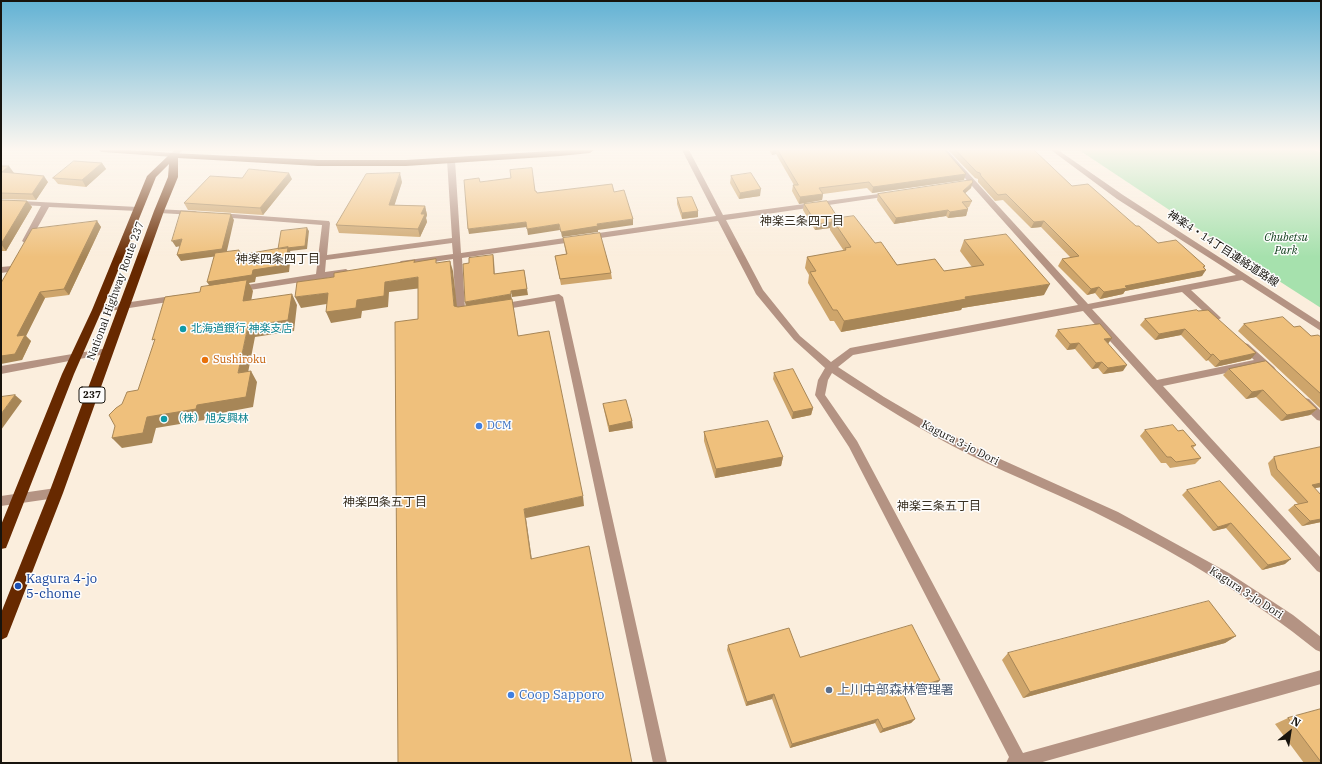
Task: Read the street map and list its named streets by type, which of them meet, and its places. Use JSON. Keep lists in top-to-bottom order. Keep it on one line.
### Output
{"streets":{"highway":["National Highway Route 237","237"],"street":["神楽4・14丁目連絡道路線","Kagura 3-jo Dori"]},"districts":["神楽三条四丁目","神楽四条四丁目","神楽四条五丁目","神楽三条五丁目"],"parks":["Chubetsu Park"],"places":["北海道銀行 神楽支店","Sushiroku","（株）旭友興林","DCM","Kagura 4-jo 5-chome","上川中部森林管理署","Coop Sapporo"],"north":"top right"}
